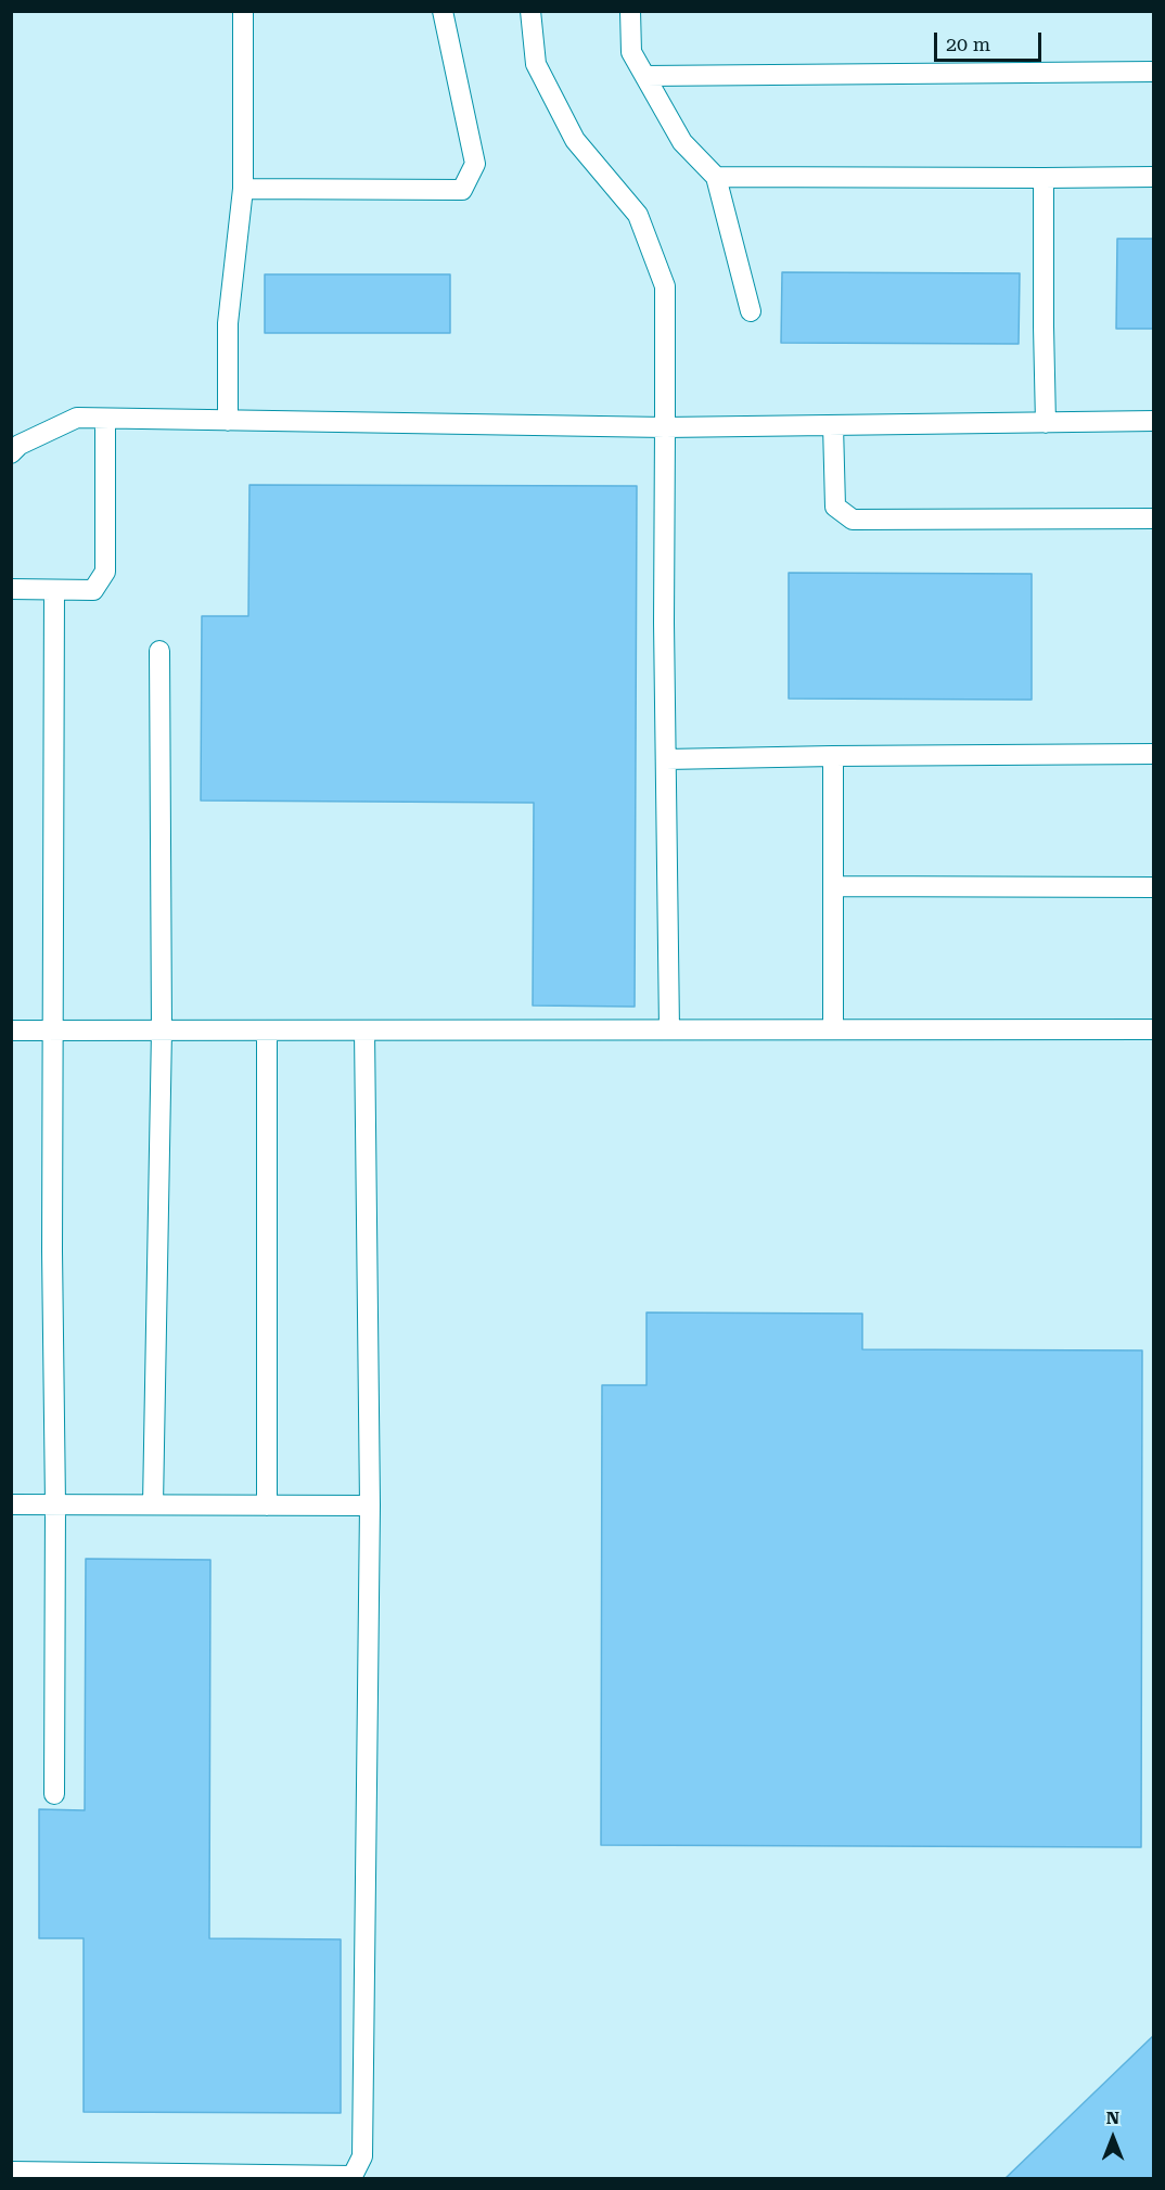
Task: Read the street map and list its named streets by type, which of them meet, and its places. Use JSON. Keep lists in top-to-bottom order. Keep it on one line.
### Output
{"scale_bar":"20 m","north":"top"}
